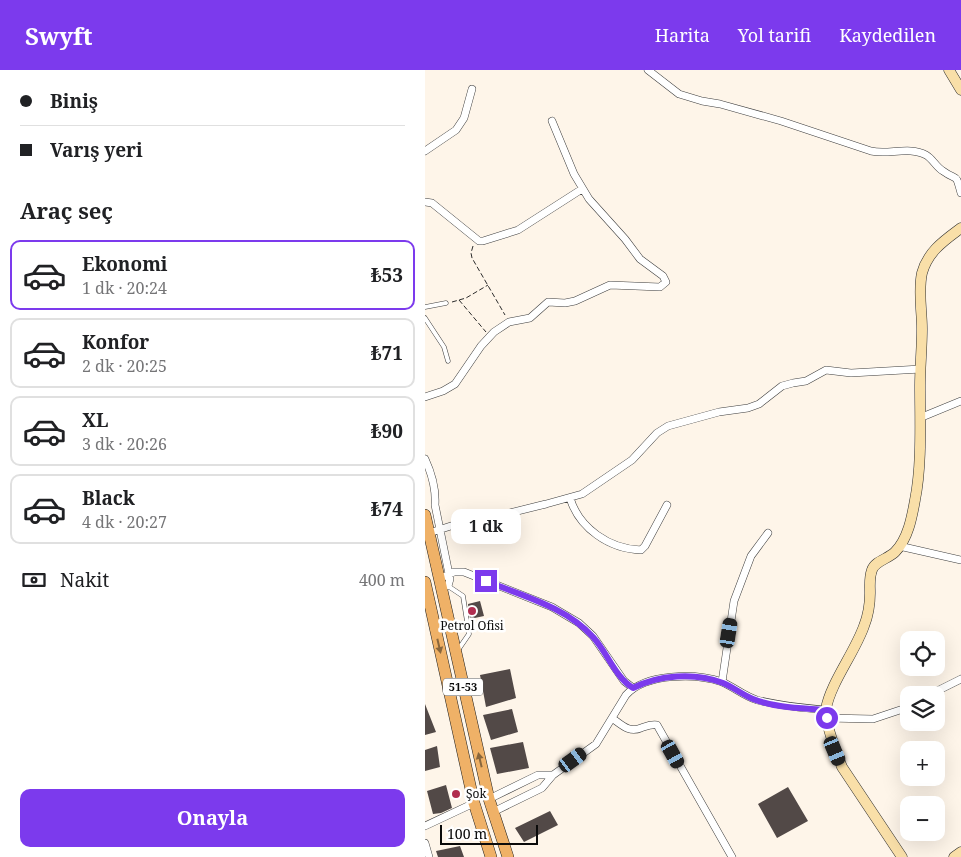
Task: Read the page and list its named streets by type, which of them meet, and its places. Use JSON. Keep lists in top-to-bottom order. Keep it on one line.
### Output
{"streets":{"main road":["51-53"]},"places":["Petrol Ofisi","Şok"],"scale_bar":"100 m","page":{"header":"Swyft","nav":["Harita","Yol tarifi","Kaydedilen"],"banner":["Biniş","Varış yeri"],"heading":"Araç seç","list":[{"name":"Ekonomi","note":"1 dk · 20:24","value":"₺53"},{"name":"Konfor","note":"2 dk · 20:25","value":"₺71"},{"name":"XL","note":"3 dk · 20:26","value":"₺90"},{"name":"Black","note":"4 dk · 20:27","value":"₺74"}],"bubble":"1 dk","pay":["Nakit","400 m"],"map_buttons":["+","−"],"buttons":"Onayla","scale":"100 m"}}
